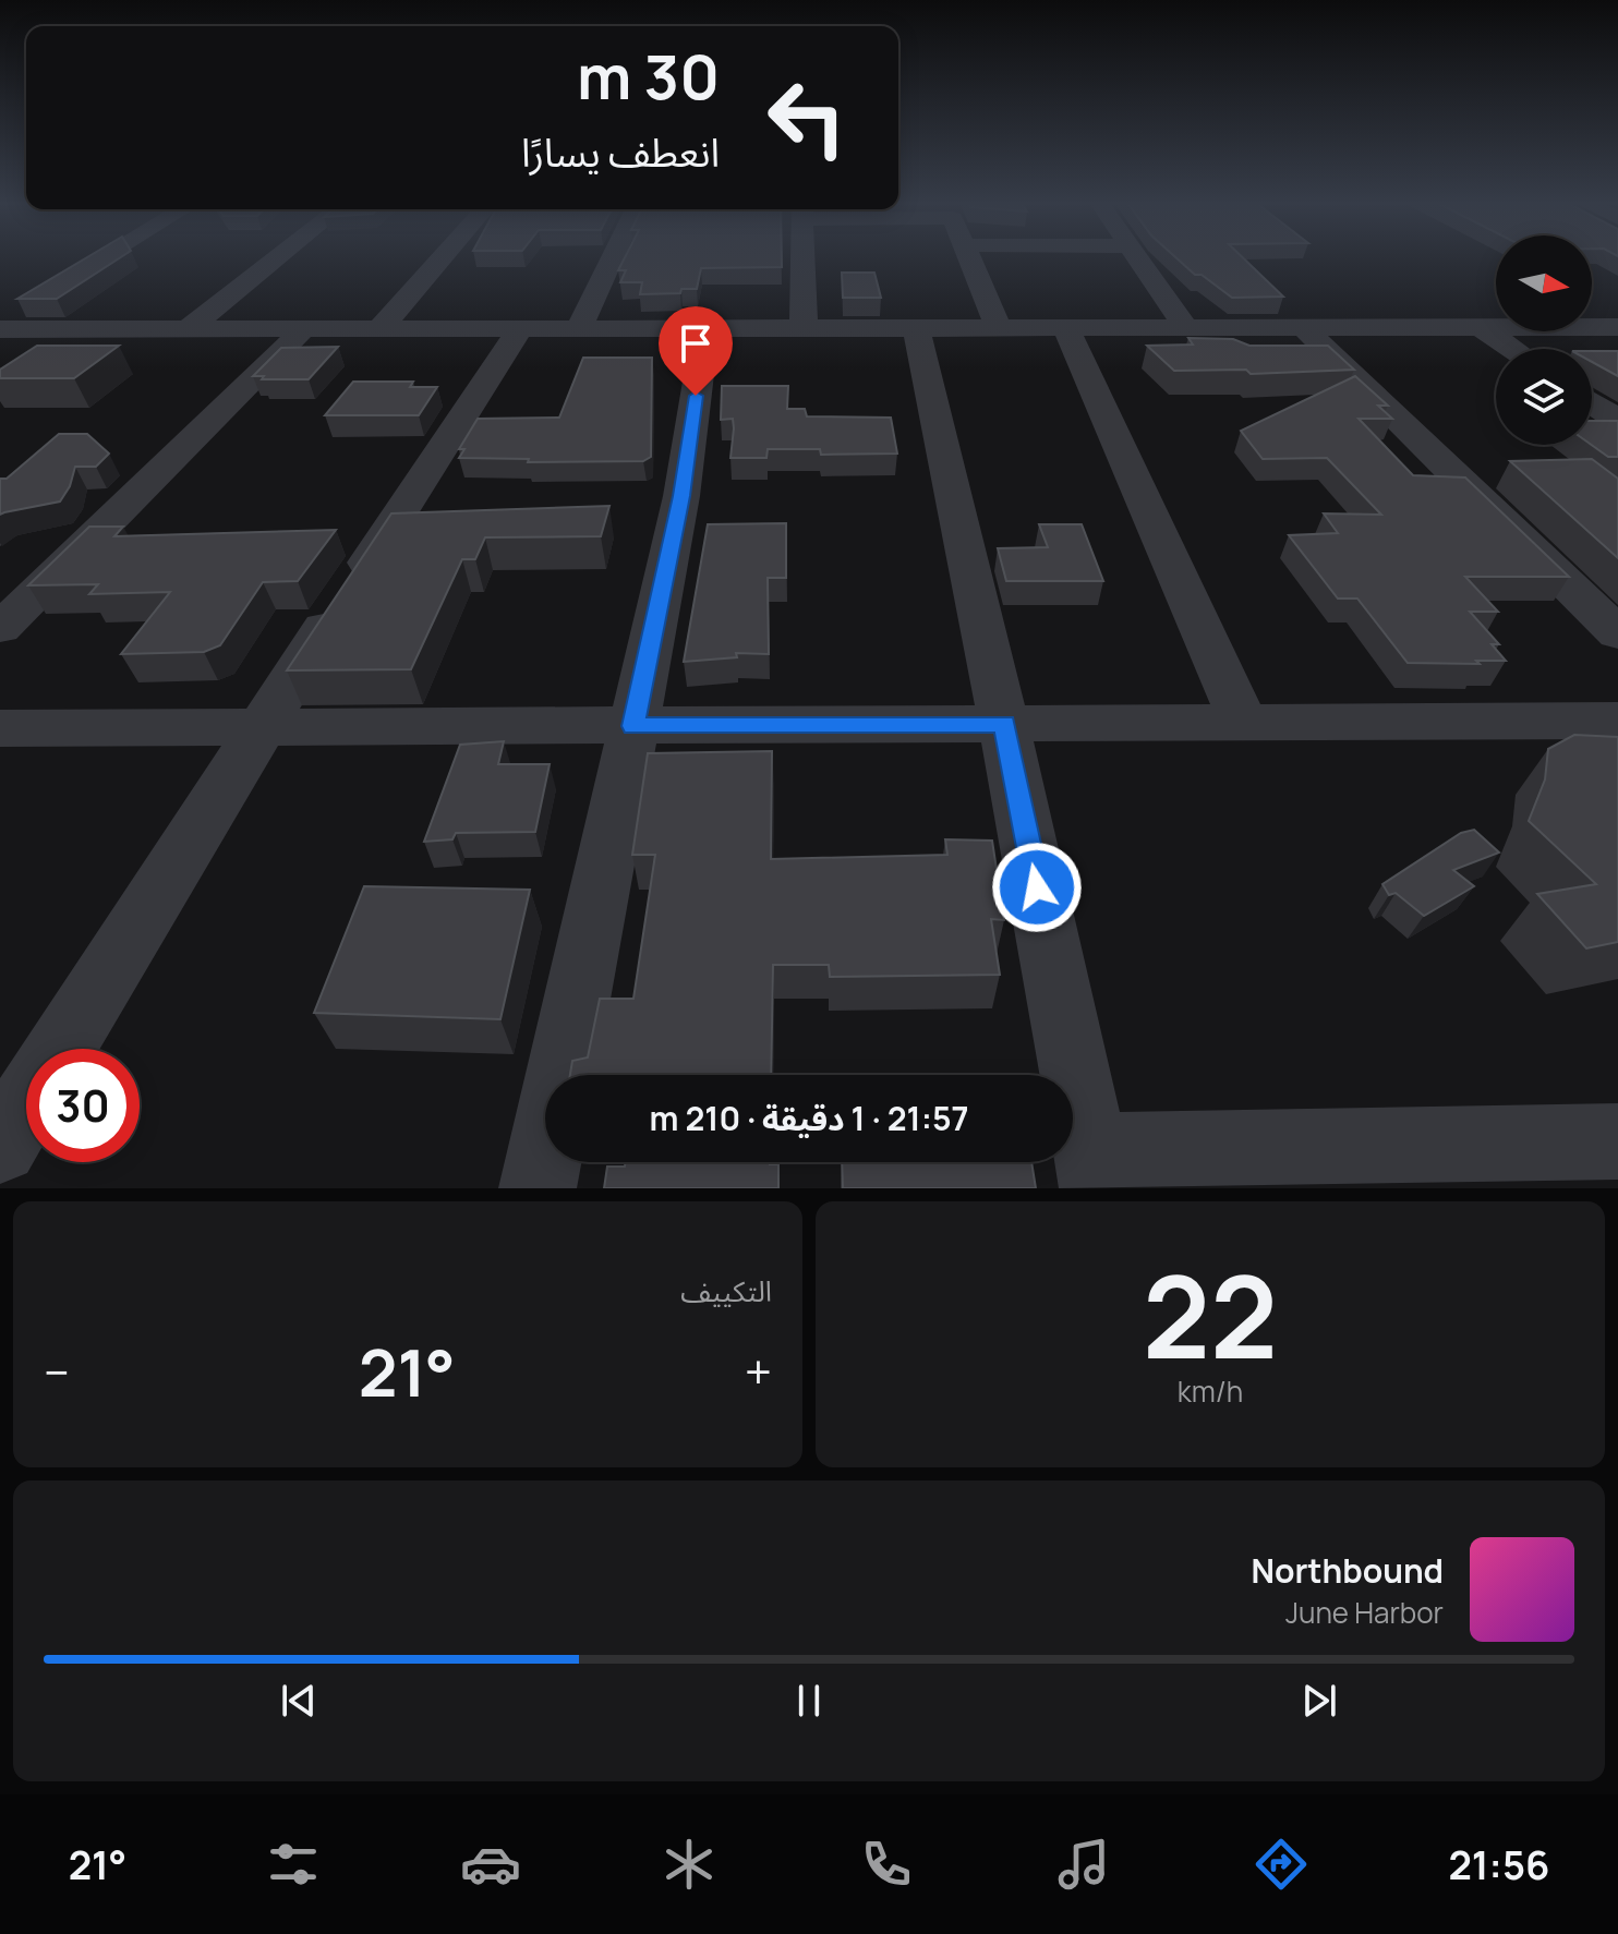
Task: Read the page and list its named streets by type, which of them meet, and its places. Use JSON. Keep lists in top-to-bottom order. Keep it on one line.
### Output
{"north":"right","page":{"turn":["30 m","انعطف يسارًا"],"limit":"30","trip":"21:57 · 1 دقيقة · 210 m","tile":[["22","km/h"],"التكييف"],"heat":["−","21°","+"],"song":["Northbound","June Harbor"],"tabs":["21:56","21°"]}}
